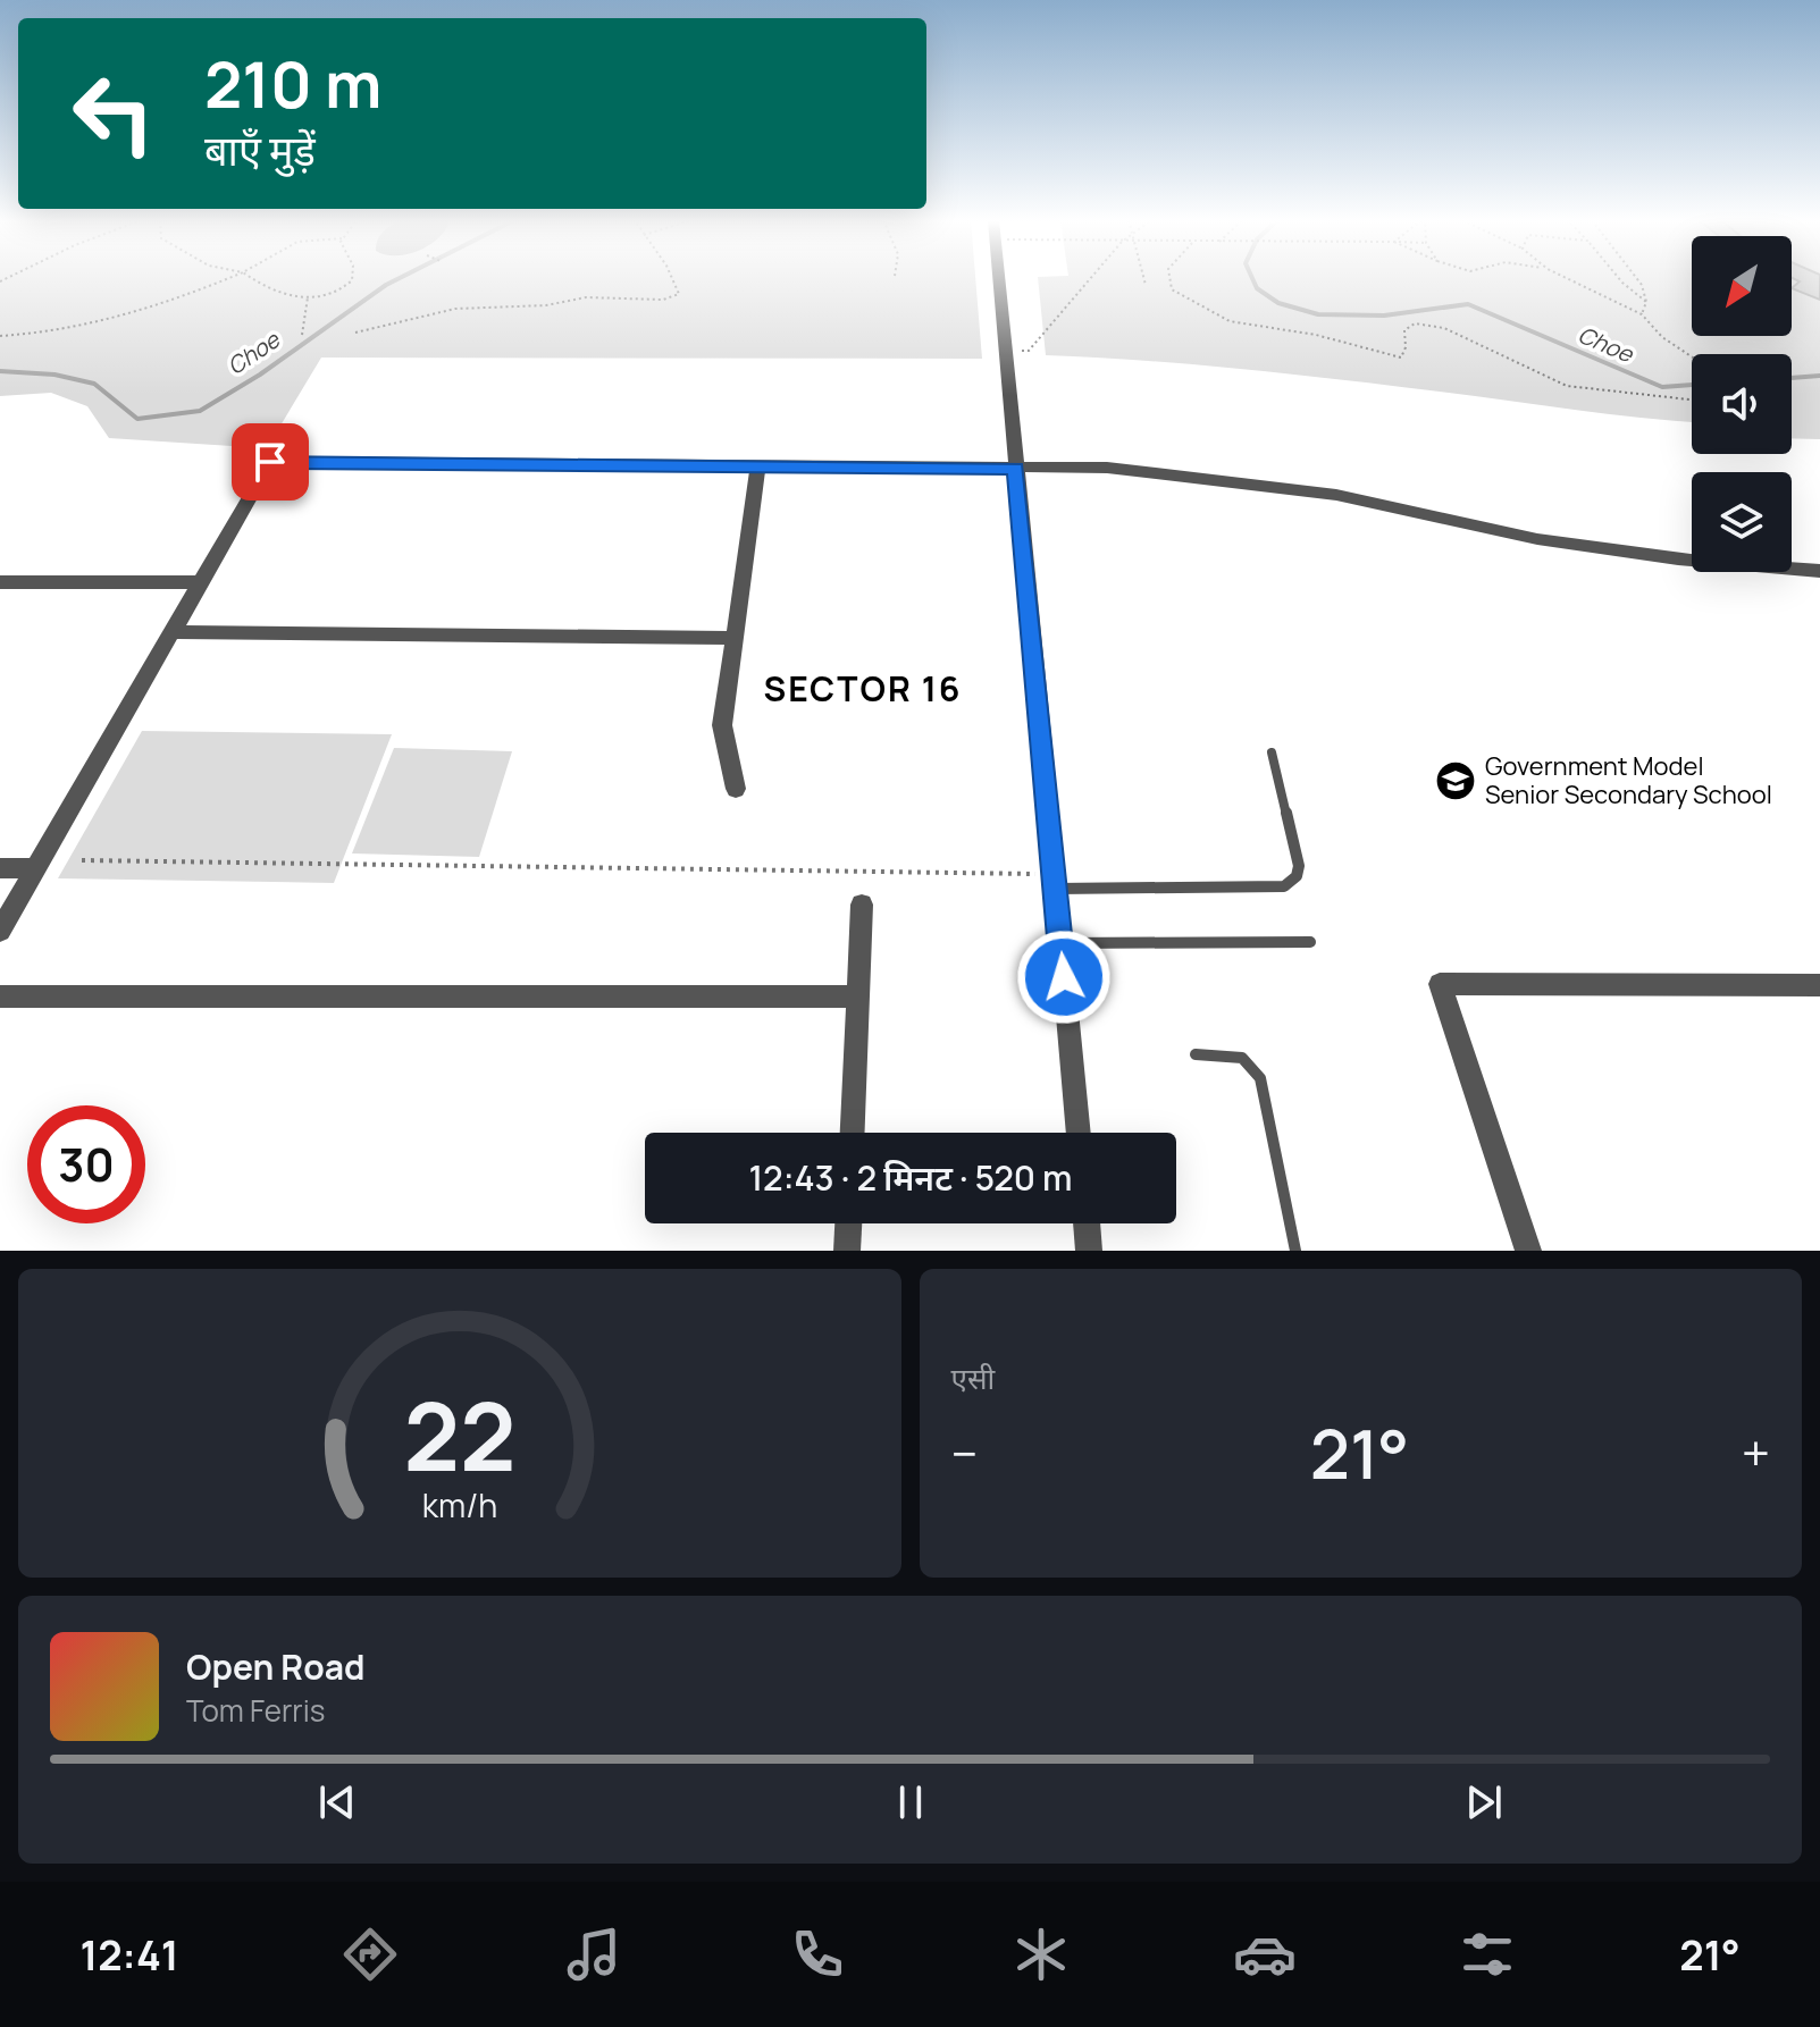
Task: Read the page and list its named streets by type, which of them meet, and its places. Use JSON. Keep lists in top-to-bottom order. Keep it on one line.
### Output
{"districts":["SECTOR 16"],"water":["Choe"],"places":{"school or university":["Government Model Senior Secondary School"]},"north":"bottom left","page":{"turn":["210 m","बाएँ मुड़ें"],"limit":"30","trip":"12:43 · 2 मिनट · 520 m","tile":"एसी","heat":["−","21°","+"],"song":["Open Road","Tom Ferris"],"tabs":["12:41","21°"],"gauge":["22","km/h"]}}
